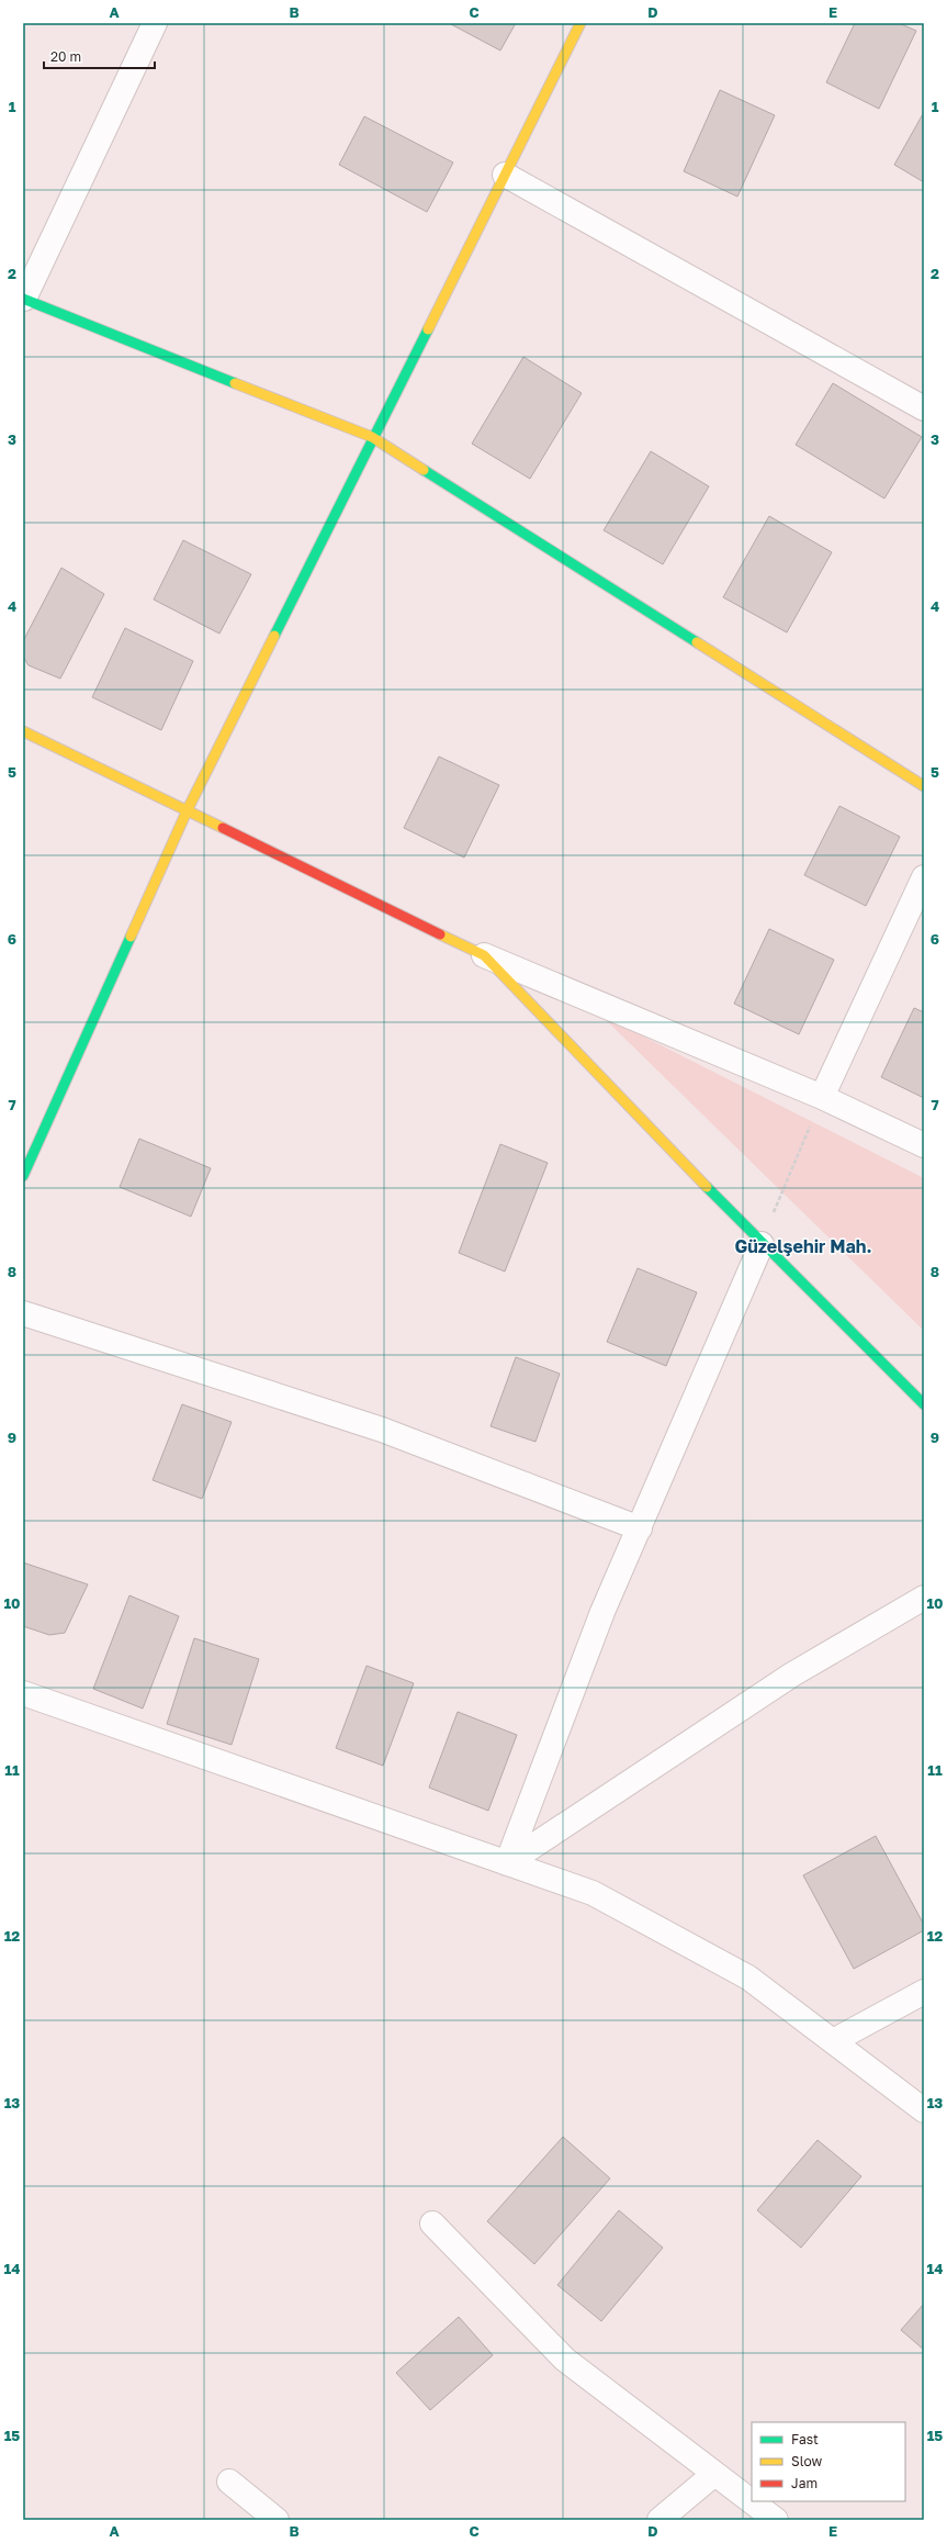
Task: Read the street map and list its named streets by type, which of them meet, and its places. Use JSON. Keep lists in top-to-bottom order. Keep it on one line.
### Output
{"districts":["Güzelşehir Mah."],"legend":["Fast","Slow","Jam"],"scale_bar":"20 m","grid":{"columns":["A","B","C","D","E"],"rows":["1","2","3","4","5","6","7","8","9","10","11","12","13","14","15"]}}
